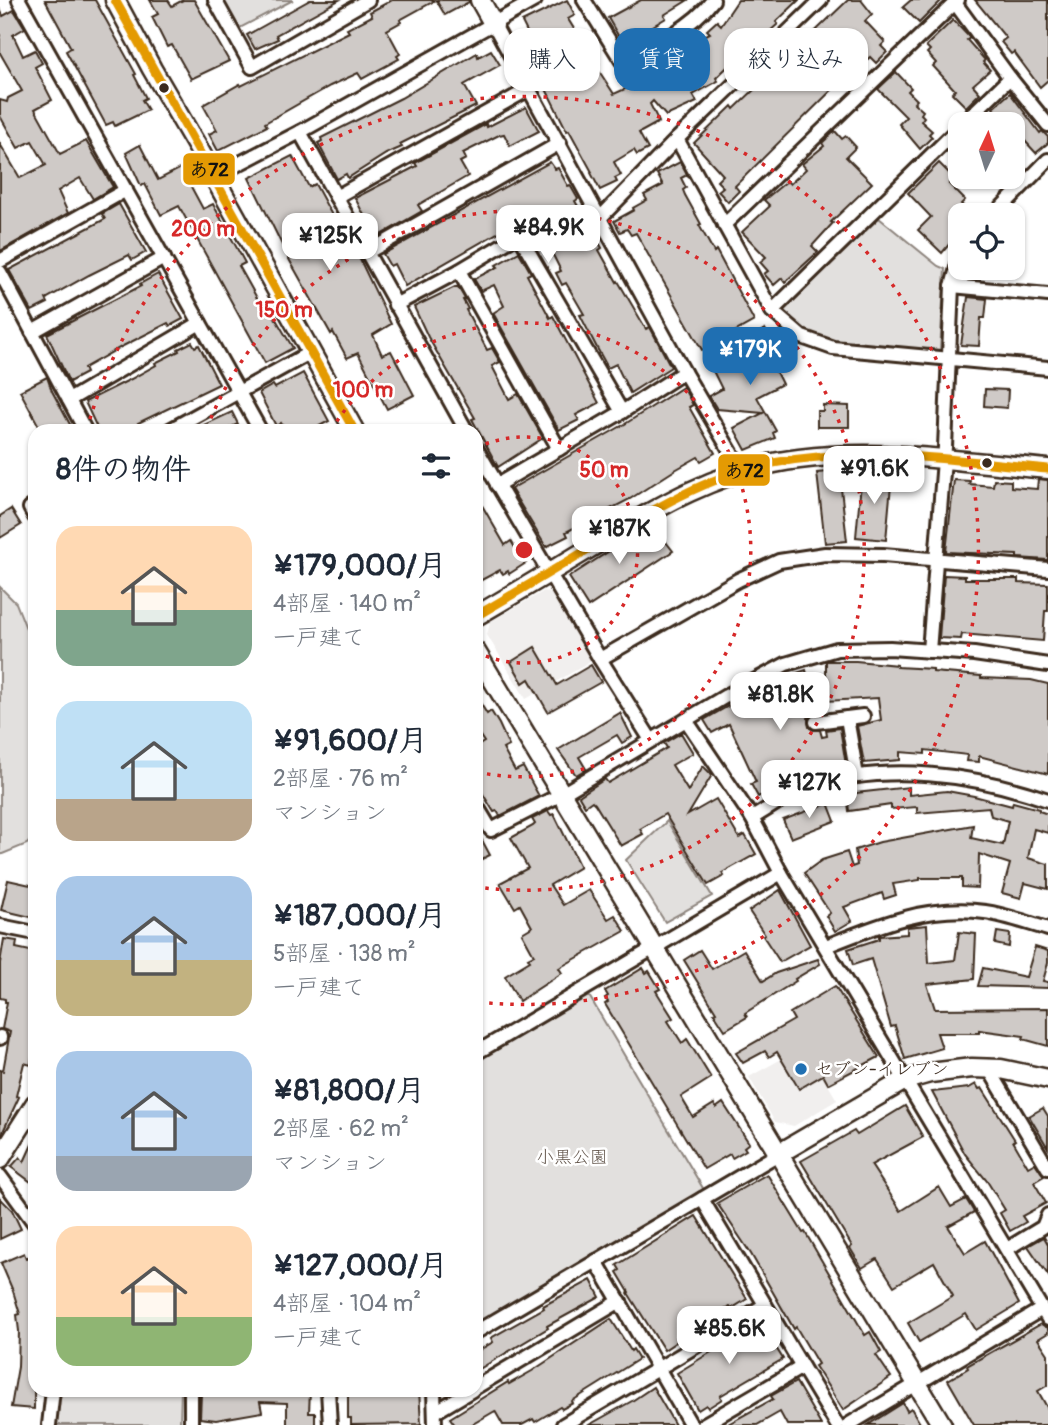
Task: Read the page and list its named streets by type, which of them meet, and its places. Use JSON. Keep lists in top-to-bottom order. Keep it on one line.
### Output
{"parks":["小黒公園"],"places":["セブン-イレブン"],"lines":["transit line あ72"],"north":"top","page":{"chip":["購入","賃貸","絞り込み"],"price":["¥84.9K","¥125K","¥179K","¥91.6K","¥187K","¥81.8K","¥127K","¥85.6K"],"heading":"8件の物件","list":[{"name":"¥179,000/月","note":"4部屋 · 140 m² · 一戸建て"},{"name":"¥91,600/月","note":"2部屋 · 76 m² · マンション"},{"name":"¥187,000/月","note":"5部屋 · 138 m² · 一戸建て"},{"name":"¥81,800/月","note":"2部屋 · 62 m² · マンション"},{"name":"¥127,000/月","note":"4部屋 · 104 m² · 一戸建て"}]},"rings":["200 m","150 m","100 m","50 m"]}
